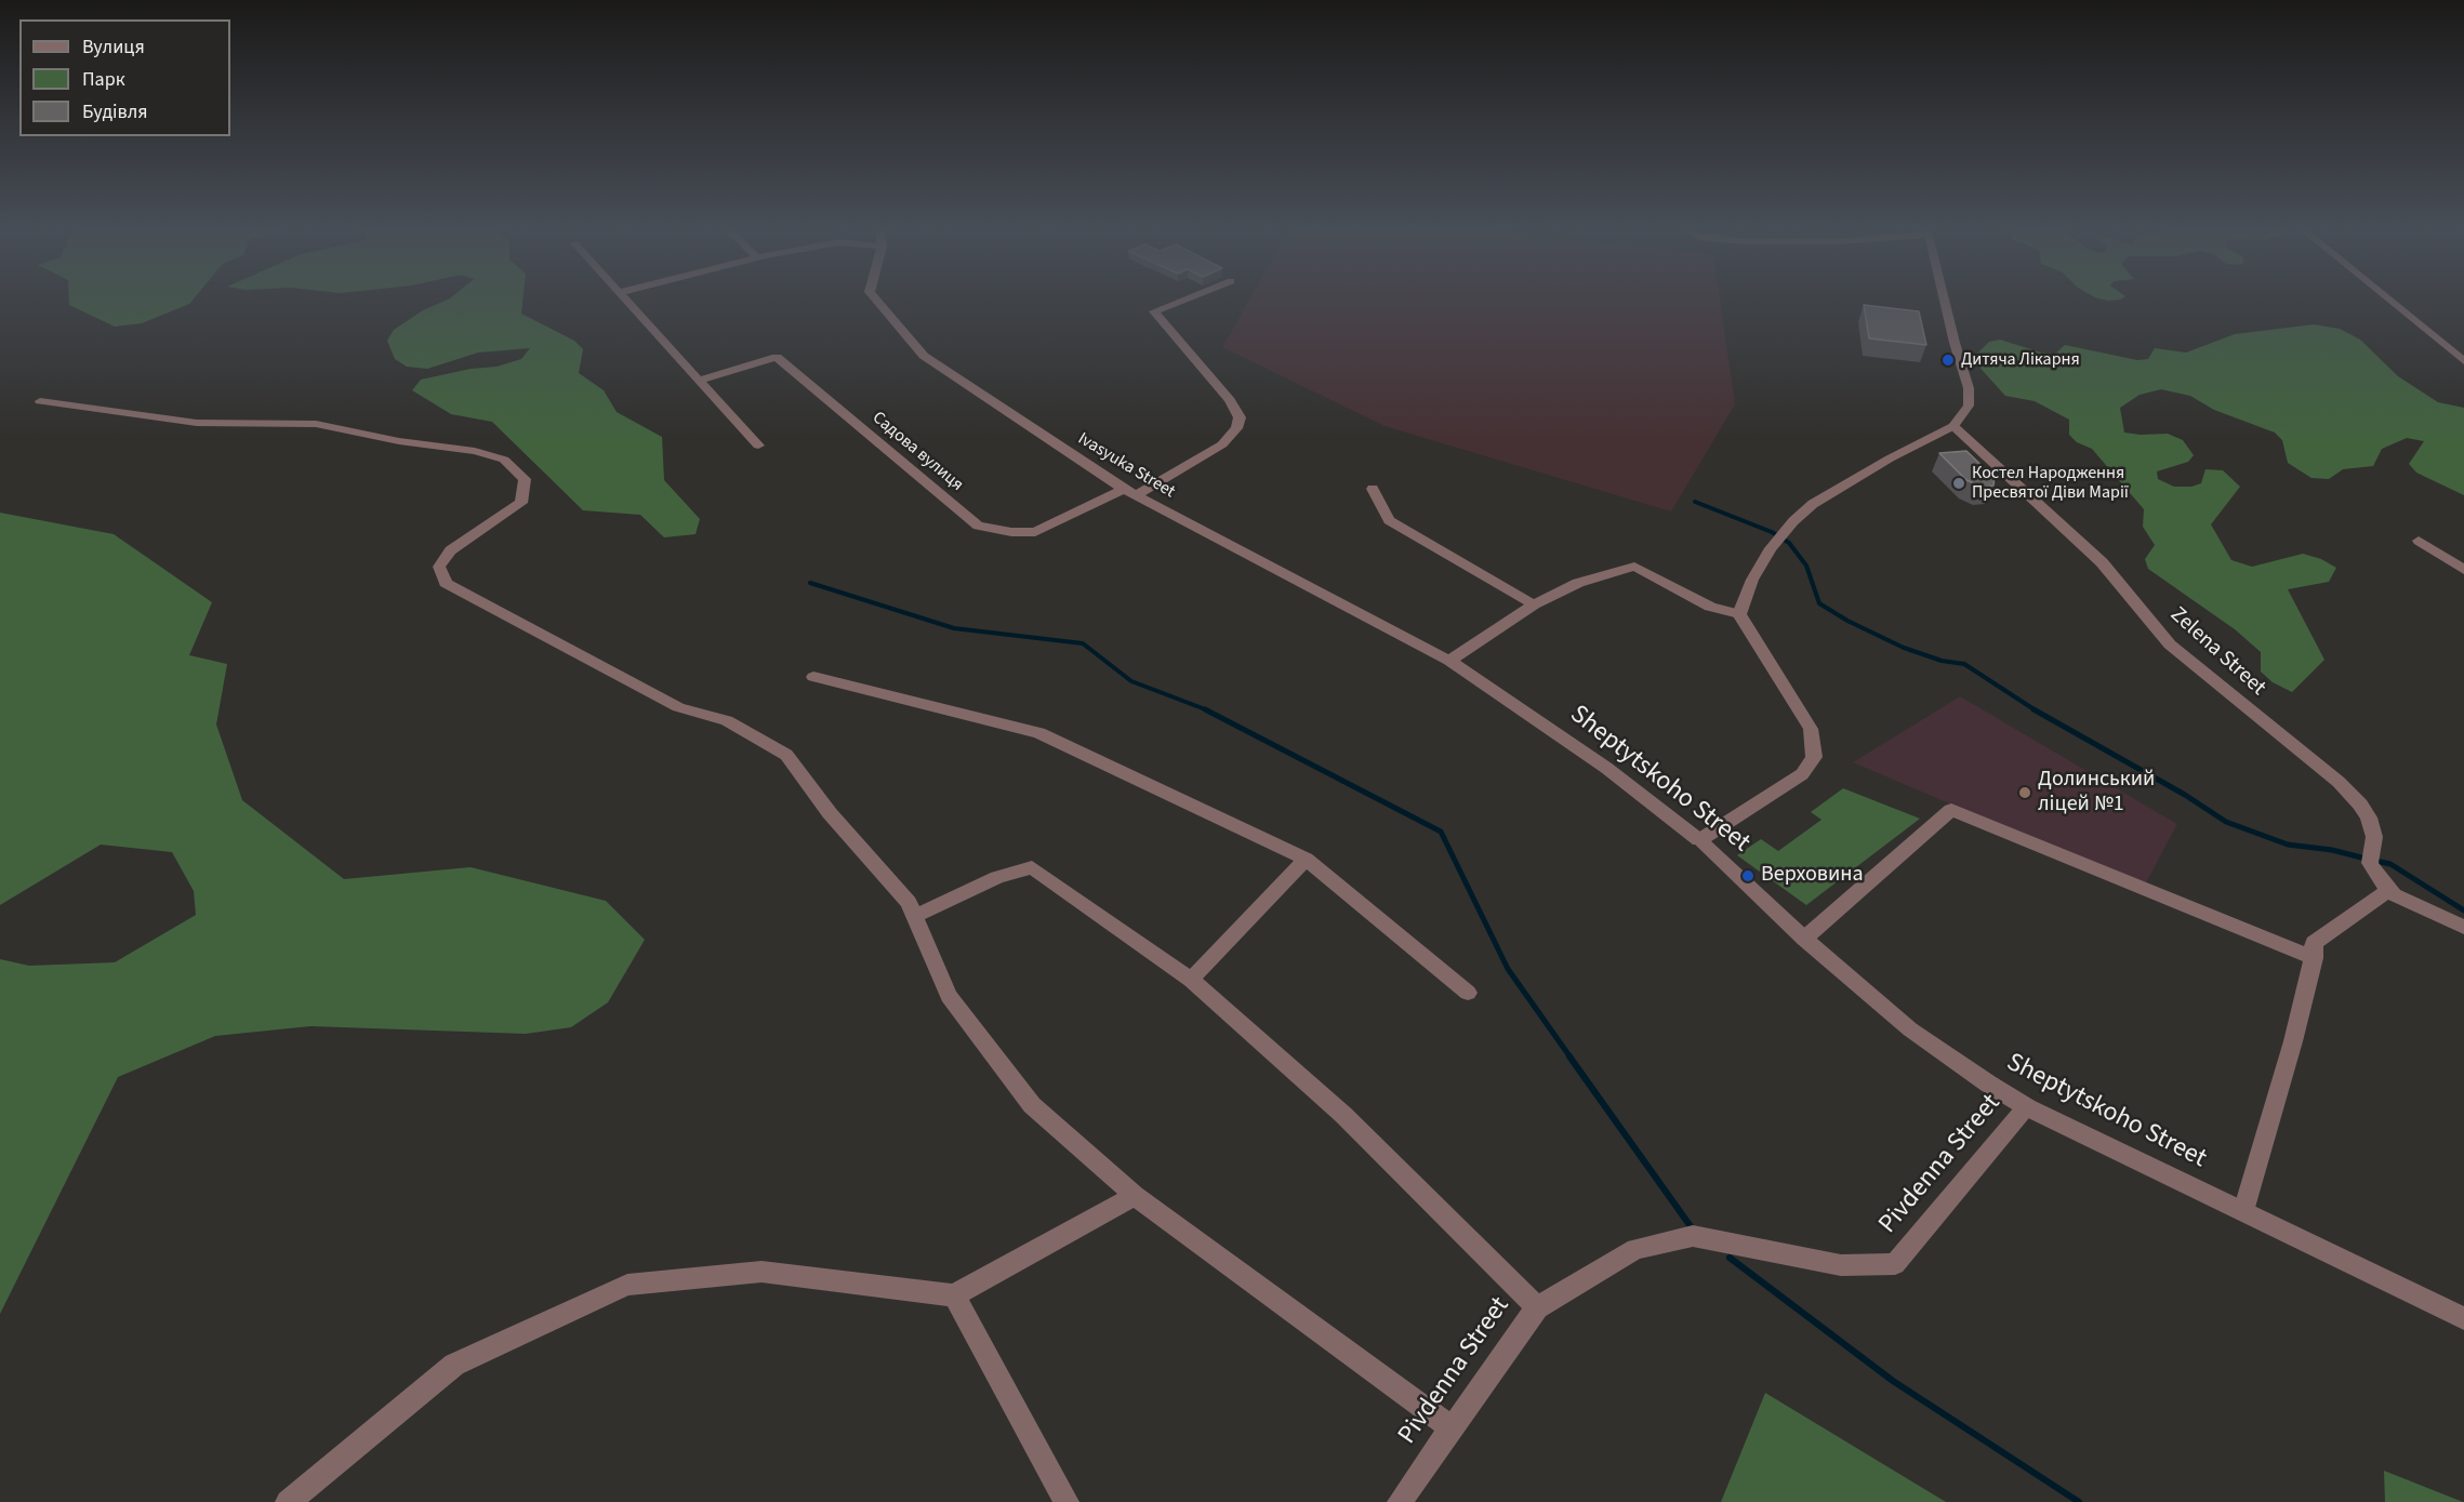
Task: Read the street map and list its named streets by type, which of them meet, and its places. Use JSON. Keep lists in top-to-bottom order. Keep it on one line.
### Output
{"streets":{"street":["Садова вулиця","Ivasyuka Street","Zelena Street","Sheptytskoho Street","Pivdenna Street"]},"crossings":[["Садова вулиця","Ivasyuka Street"],["Ivasyuka Street","Sheptytskoho Street"],["Sheptytskoho Street","Pivdenna Street"]],"places":["Дитяча Лікарня","Костел Народження Пресвятої Діви Марії","Долинський ліцей №1","Верховина"],"legend":["Вулиця","Парк","Будівля"]}
